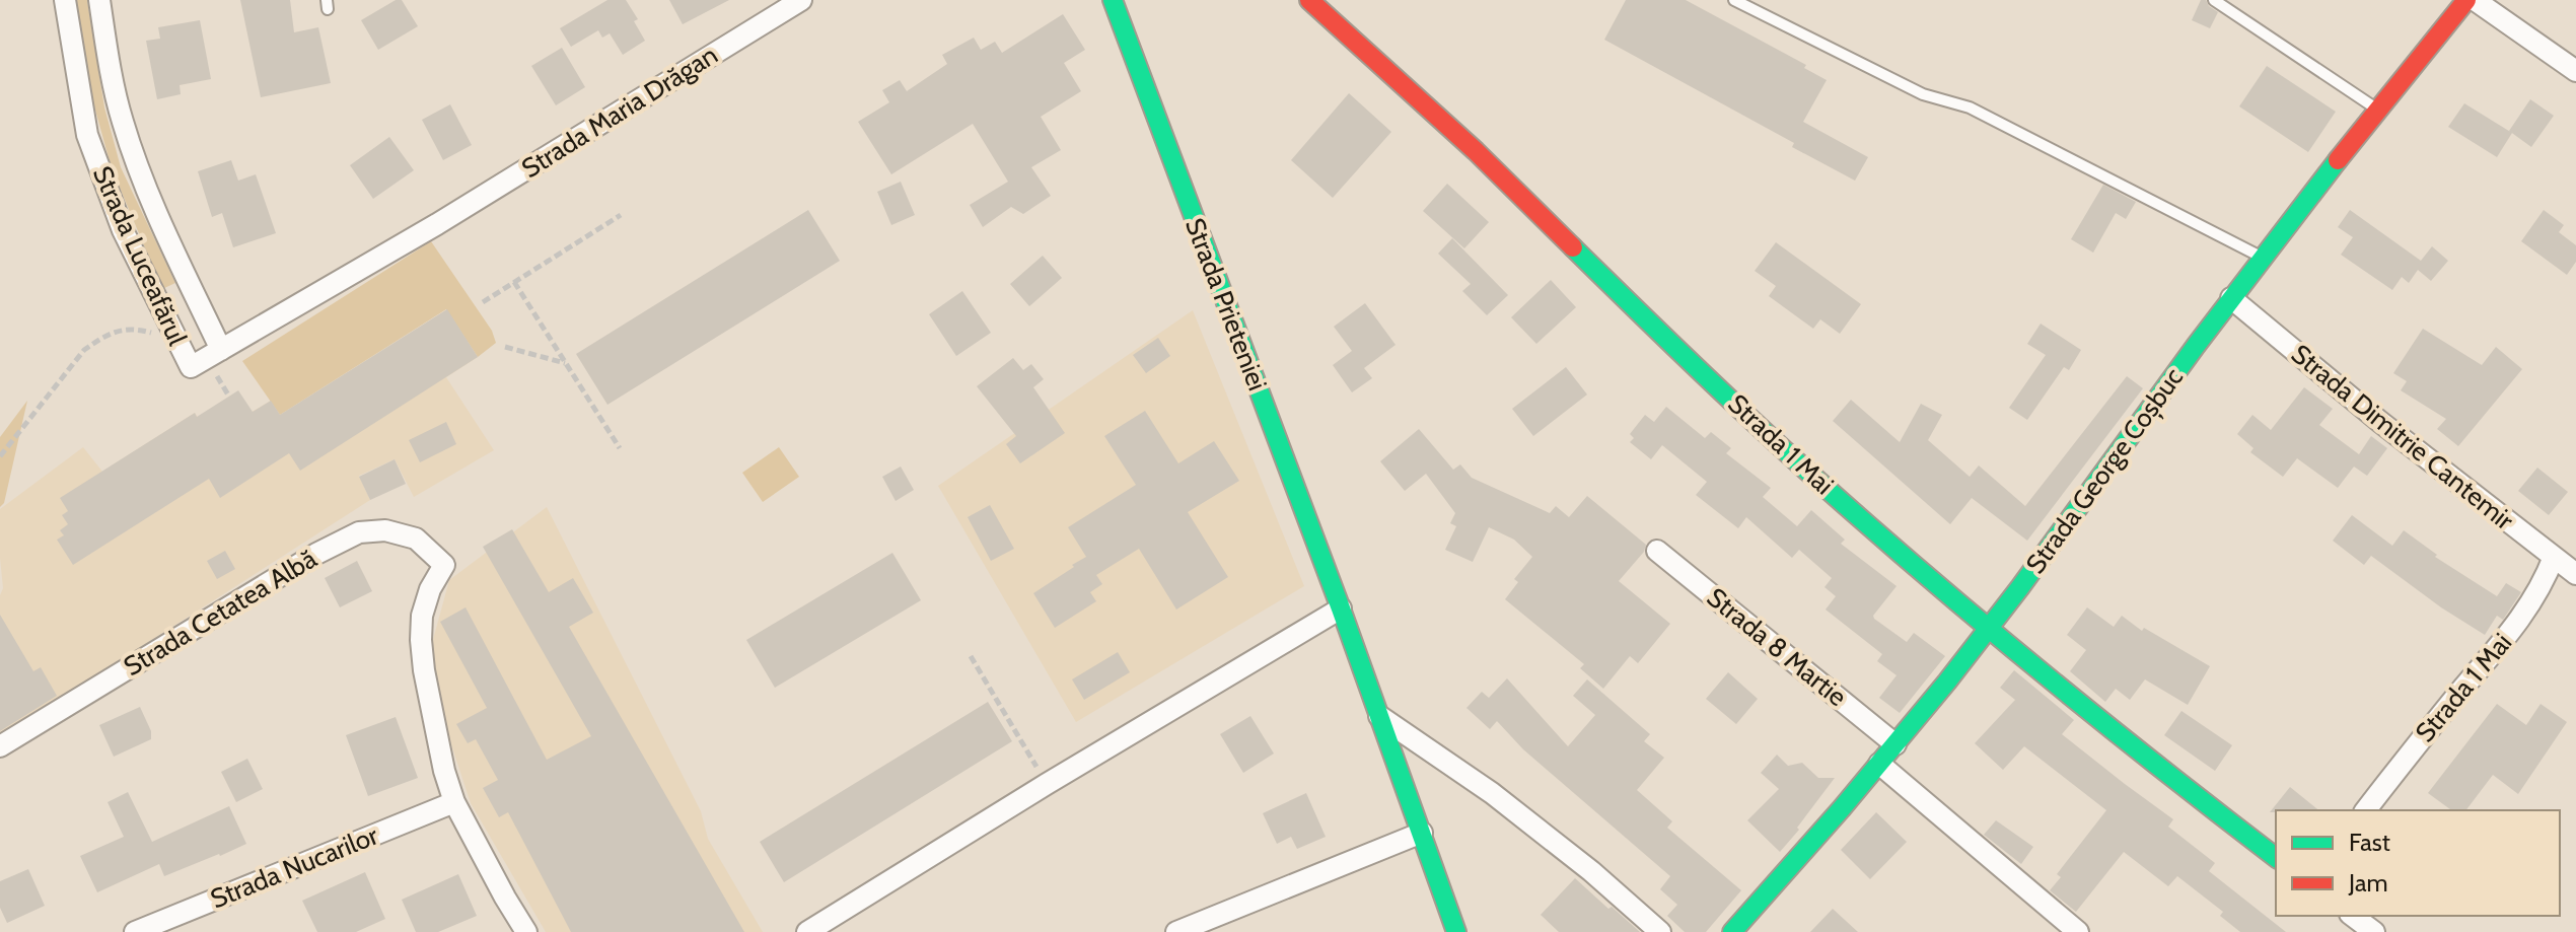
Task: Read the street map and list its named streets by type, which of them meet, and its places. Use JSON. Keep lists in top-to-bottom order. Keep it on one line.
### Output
{"streets":{"street":["Strada Maria Drăgan","Strada Luceafărul","Strada Prieteniei","Strada Dimitrie Cantemir","Strada 1 Mai","Strada George Coșbuc","Strada Cetatea Albă","Strada 8 Martie","Strada Nucarilor"]},"crossings":[["Strada Maria Drăgan","Strada Luceafărul"],["Strada Dimitrie Cantemir","Strada 1 Mai"],["Strada Dimitrie Cantemir","Strada George Coșbuc"],["Strada 1 Mai","Strada George Coșbuc"],["Strada George Coșbuc","Strada 8 Martie"],["Strada Cetatea Albă","Strada Nucarilor"]],"legend":["Fast","Jam"]}
